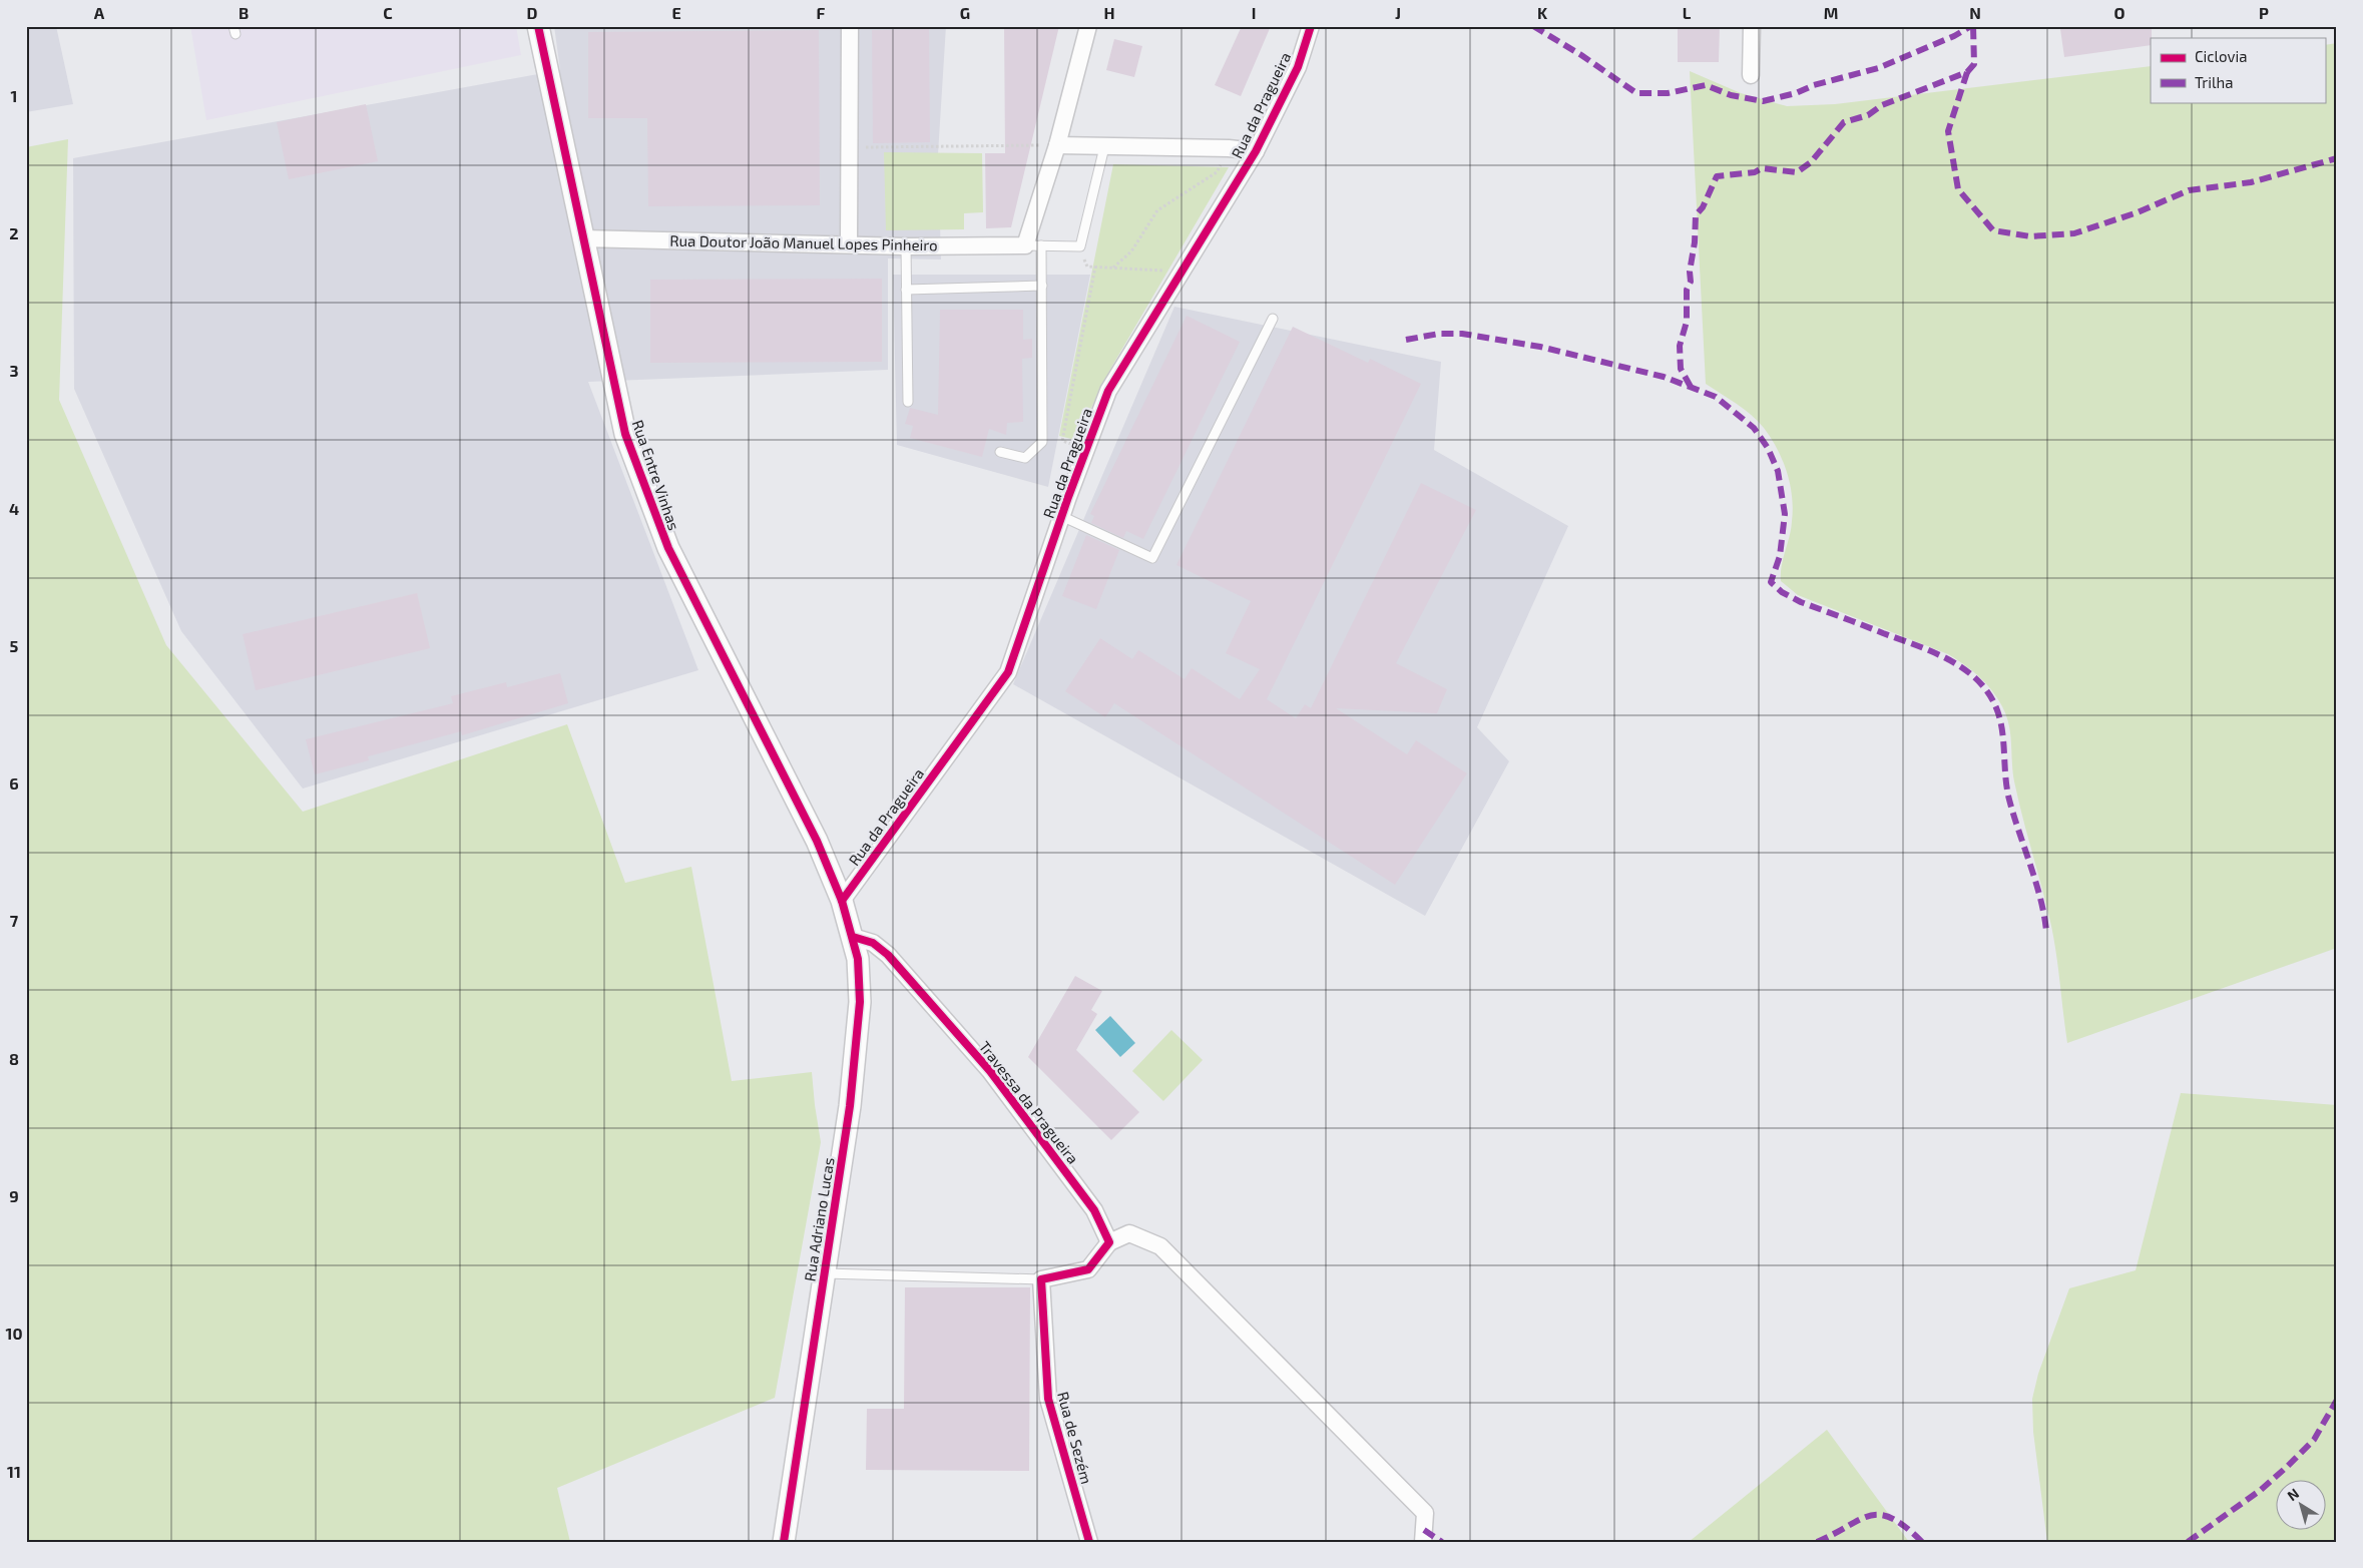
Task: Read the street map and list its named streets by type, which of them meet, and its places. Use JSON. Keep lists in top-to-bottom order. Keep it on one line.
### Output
{"streets":{"street":["Rua da Pragueira","Rua Doutor João Manuel Lopes Pinheiro","Rua Entre Vinhas","Travessa da Pragueira","Rua Adriano Lucas","Rua de Sezém"]},"crossings":[["Rua da Pragueira","Rua Entre Vinhas"],["Rua da Pragueira","Rua Adriano Lucas"],["Rua Doutor João Manuel Lopes Pinheiro","Rua Entre Vinhas"],["Rua Entre Vinhas","Rua Adriano Lucas"],["Travessa da Pragueira","Rua Adriano Lucas"]],"legend":["Ciclovia","Trilha"],"north":"top left","grid":{"columns":["A","B","C","D","E","F","G","H","I","J","K","L","M","N","O","P"],"rows":["1","2","3","4","5","6","7","8","9","10","11"]}}
